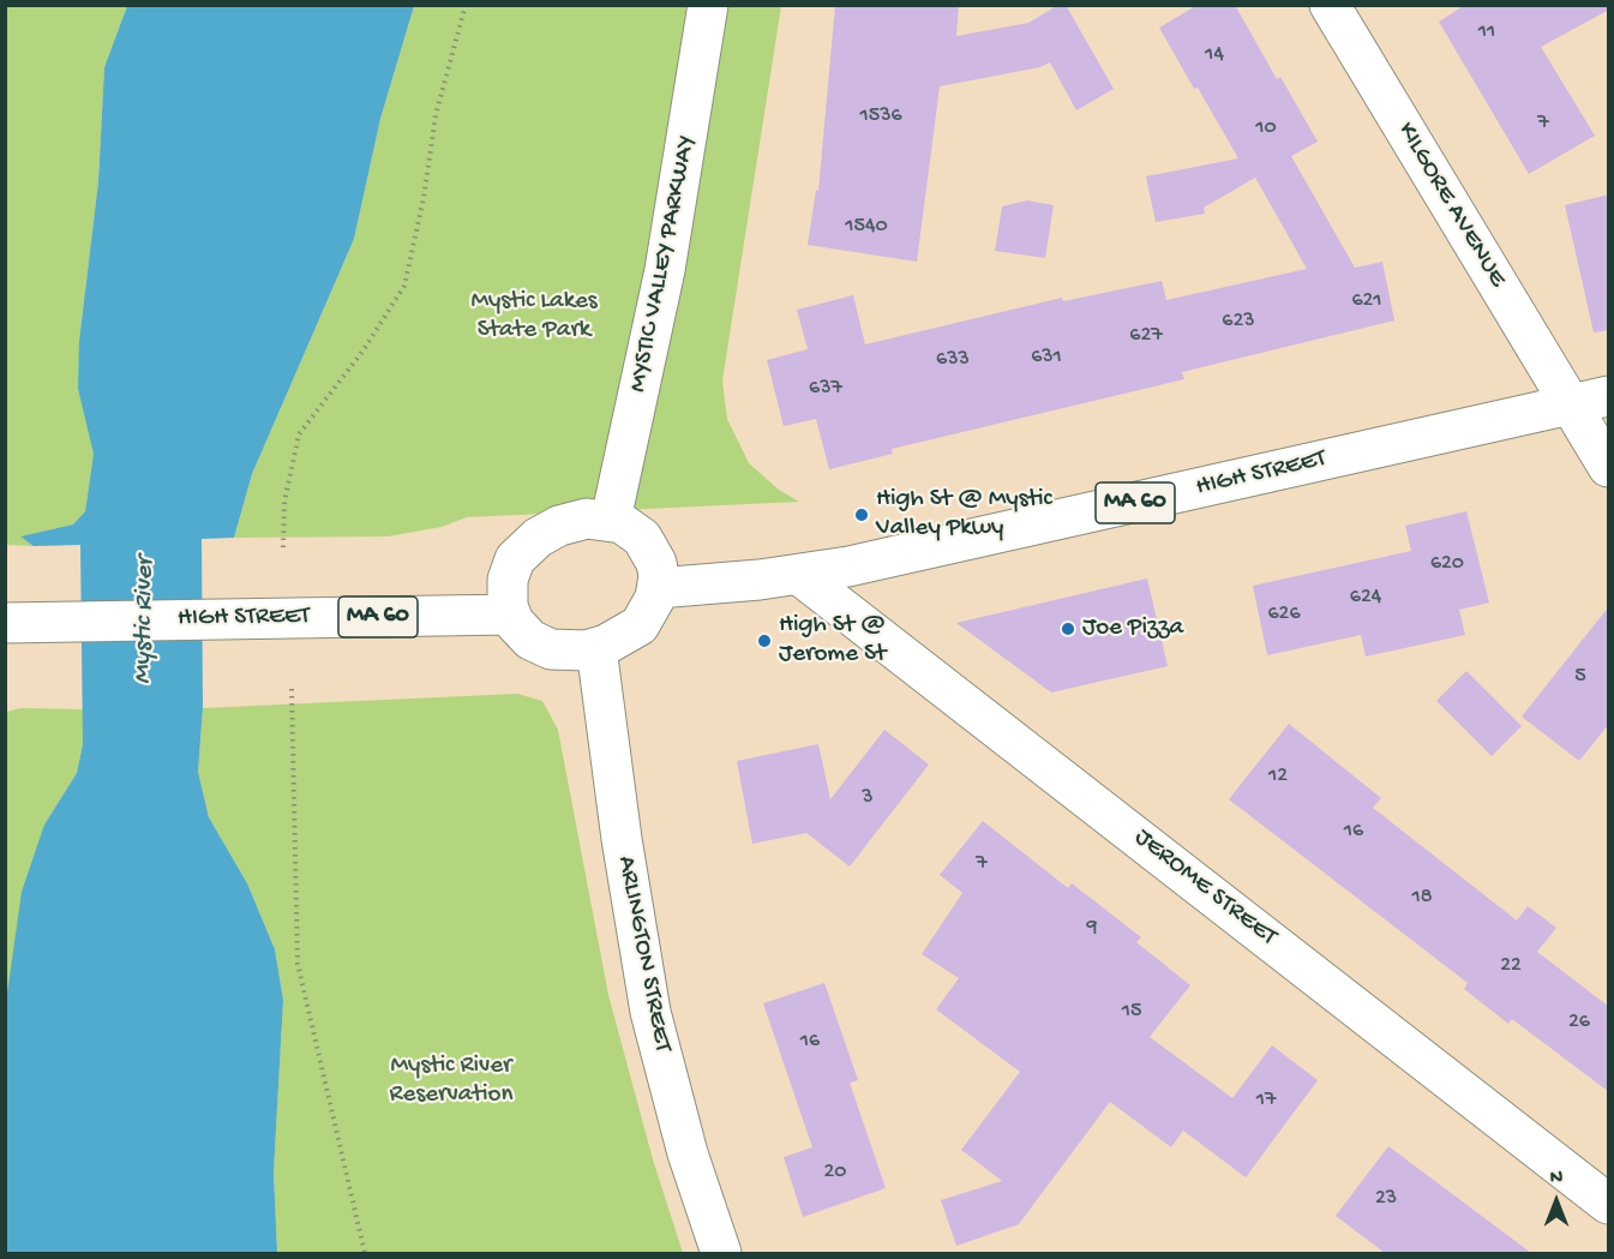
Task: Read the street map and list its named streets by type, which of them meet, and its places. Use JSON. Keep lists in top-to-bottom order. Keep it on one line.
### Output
{"streets":{"main road":["KILGORE AVENUE","MYSTIC VALLEY PARKWAY","HIGH STREET","MA 60","JEROME STREET","ARLINGTON STREET"]},"crossings":[["KILGORE AVENUE","HIGH STREET"],["MYSTIC VALLEY PARKWAY","HIGH STREET"],["MYSTIC VALLEY PARKWAY","ARLINGTON STREET"],["HIGH STREET","JEROME STREET"],["HIGH STREET","ARLINGTON STREET"]],"water":["Mystic River"],"parks":["Mystic Lakes State Park","Mystic River Reservation"],"places":["High St @ Mystic Valley Pkwy","Joe Pizza","High St @ Jerome St"],"house_numbers":["11","14","1536","7","10","1540","621","623","627","631","633","637","620","624","626","5","12","3","16","7","18","9","22","15","26","16","17","20","23"],"north":"top"}
